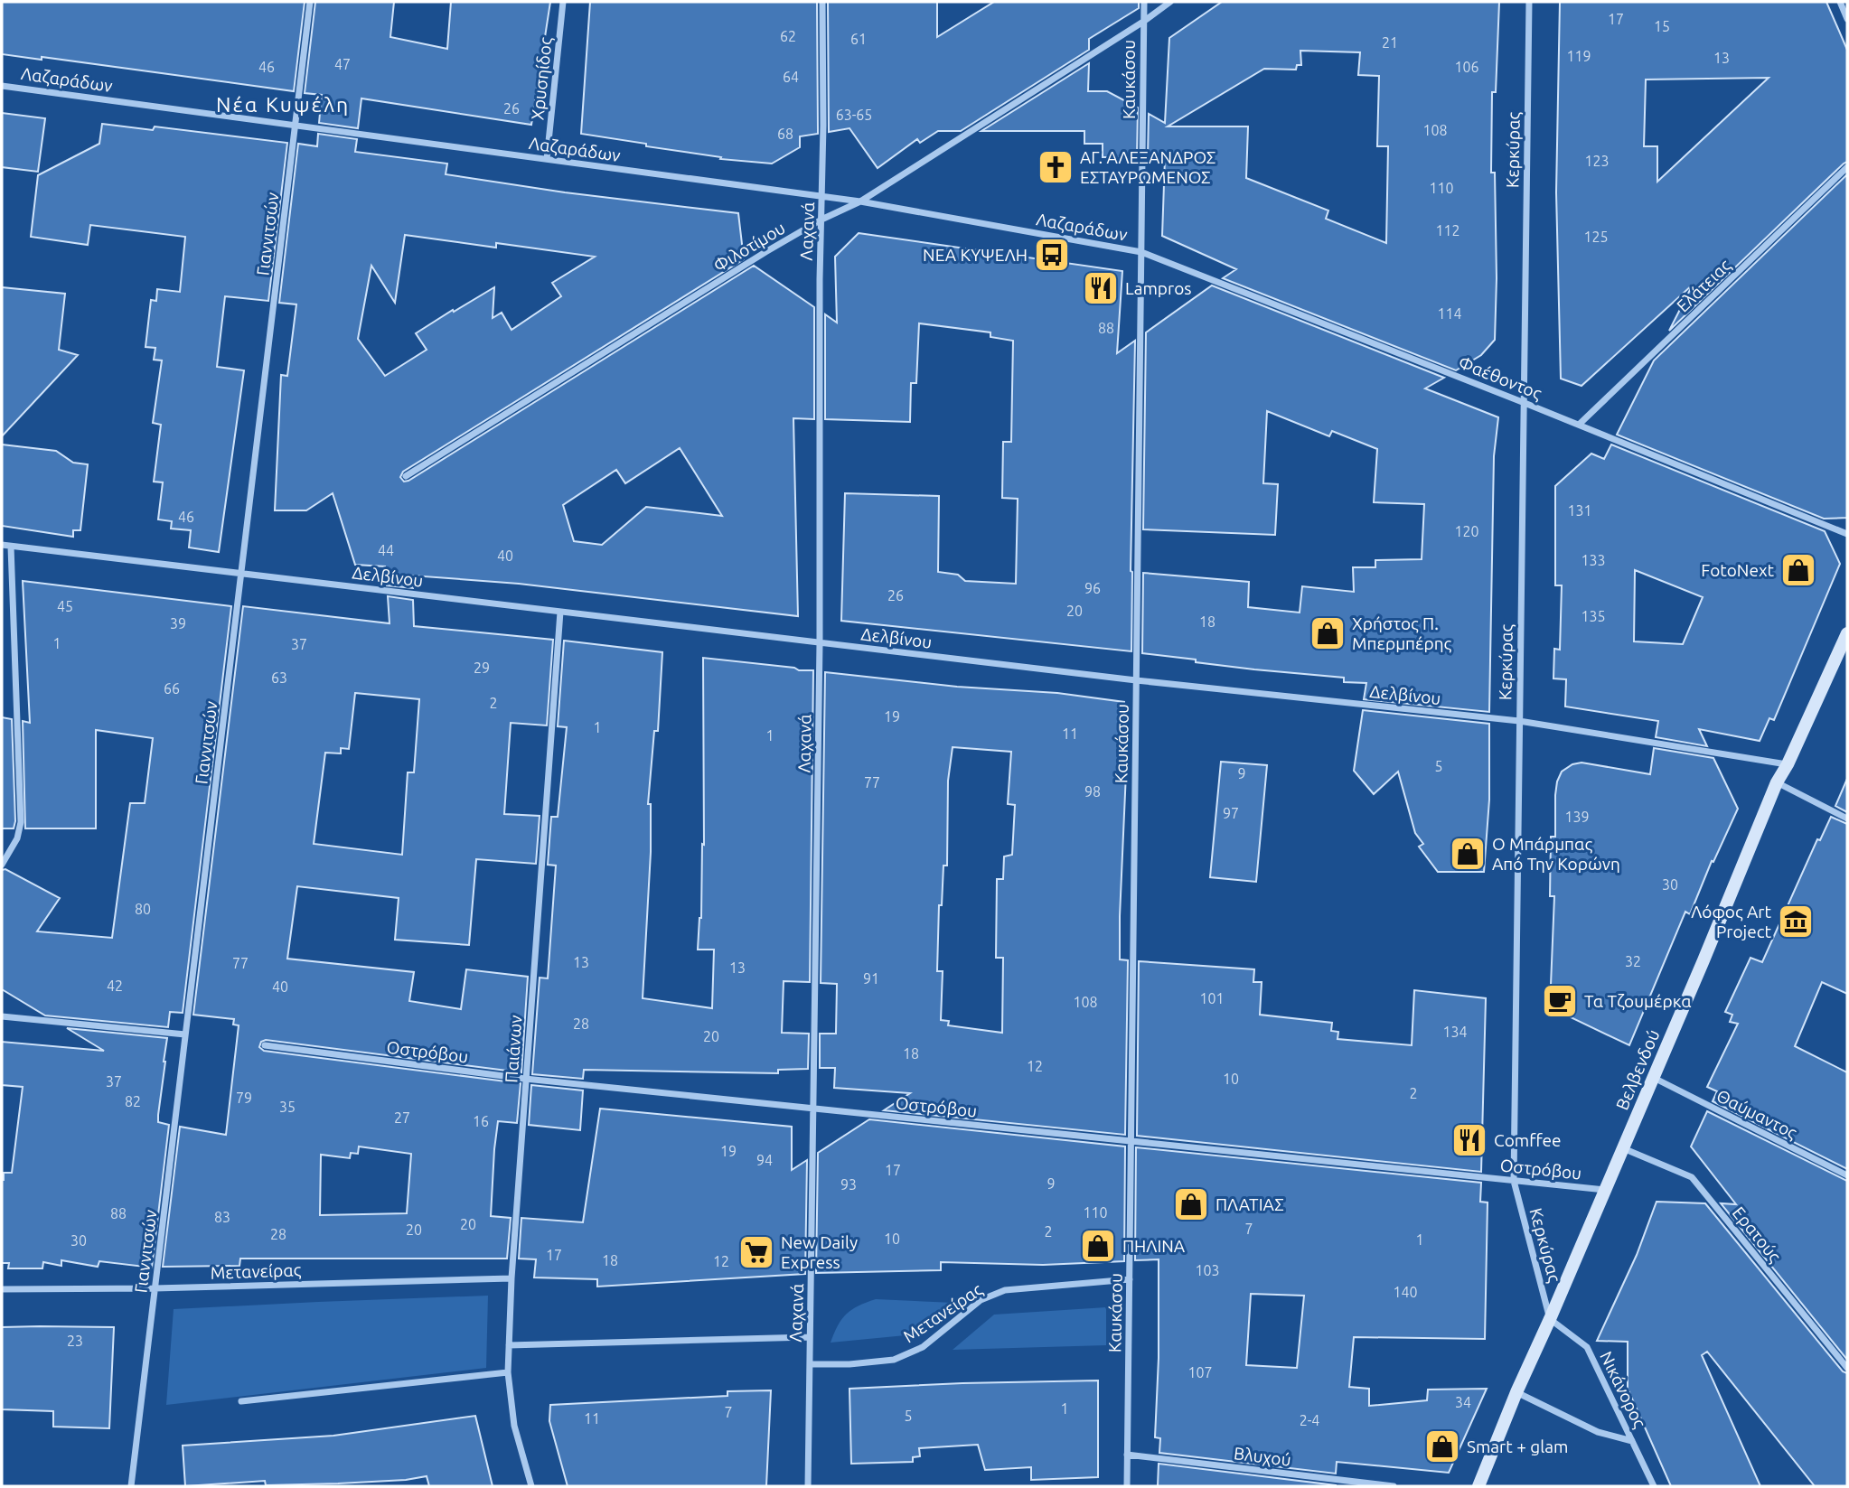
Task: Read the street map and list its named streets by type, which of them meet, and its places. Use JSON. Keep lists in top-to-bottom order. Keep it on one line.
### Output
{"streets":{"street":["Χρυσηίδος","Λαζαράδων","Καυκάσου","Κερκύρας","Λαχανά","Γιαννιτσών","Φιλοτίμου","Ελάτειας","Φαέθοντος","Δελβίνου","Παιάνων","Οστρόβου","Βελβενδού","Θαύμαντος","Ερατούς","Μετανείρας","Νικάνορος","Βλυχού"]},"crossings":[["Χρυσηίδος","Λαζαράδων"],["Λαζαράδων","Καυκάσου"],["Λαζαράδων","Λαχανά"],["Λαζαράδων","Γιαννιτσών"],["Λαζαράδων","Φιλοτίμου"],["Λαζαράδων","Φαέθοντος"],["Καυκάσου","Φιλοτίμου"],["Καυκάσου","Φαέθοντος"],["Καυκάσου","Δελβίνου"],["Καυκάσου","Οστρόβου"],["Καυκάσου","Μετανείρας"],["Καυκάσου","Βλυχού"],["Κερκύρας","Φαέθοντος"],["Κερκύρας","Δελβίνου"],["Κερκύρας","Οστρόβου"],["Κερκύρας","Βελβενδού"],["Κερκύρας","Νικάνορος"],["Λαχανά","Φιλοτίμου"],["Λαχανά","Δελβίνου"],["Λαχανά","Οστρόβου"],["Λαχανά","Μετανείρας"],["Γιαννιτσών","Δελβίνου"],["Γιαννιτσών","Μετανείρας"],["Ελάτειας","Φαέθοντος"],["Δελβίνου","Παιάνων"],["Δελβίνου","Βελβενδού"],["Παιάνων","Οστρόβου"],["Παιάνων","Μετανείρας"],["Οστρόβου","Βελβενδού"],["Βελβενδού","Θαύμαντος"],["Βελβενδού","Ερατούς"],["Βελβενδού","Νικάνορος"]],"districts":["Νέα Κυψέλη"],"places":{"church":["ΑΓ. ΑΛΕΞΑΝΔΡΟΣ ΕΣΤΑΥΡΩΜΕΝΟΣ"],"bus stop":["ΝΕΑ ΚΥΨΕΛΗ"],"restaurant":["Lampros","Comffee"],"shop":["FotoNext","Χρήστος Π. Μπερμπέρης","Ο Μπάρμπας Από Την Κορώνη","ΠΛΑΤΙΑΣ","ΠΗΛΙΝΑ","Smart + glam"],"museum":["Λόφος Art Project"],"cafe":["Τα Τζουμέρκα"],"supermarket":["New Daily Express"]},"house_numbers":["17","15","62","61","21","119","13","47","46","106","64","26","63-65","108","68","123","110","112","125","114","88","131","46","120","44","40","133","96","26","45","20","135","18","39","1","37","29","63","66","2","19","1","11","1","5","9","77","98","97","139","30","80","32","13","77","13","91","42","40","101","108","28","134","20","18","12","10","37","2","79","82","35","27","16","19","94","17","9","93","110","88","83","20","7","20","2","28","10","1","30","17","18","12","103","140","23","107","34","1","7","5","11","2-4"]}
